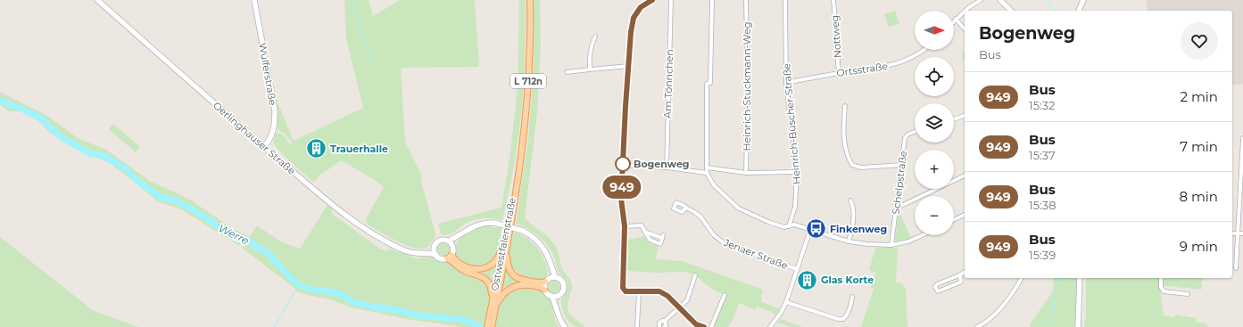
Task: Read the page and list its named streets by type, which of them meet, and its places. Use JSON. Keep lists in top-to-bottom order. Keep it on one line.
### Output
{"streets":{"main road":["Wülferstraße","L 712n","Oerlinghauser Straße","Ostwestfalenstraße"],"street":["Nottweg","Ortsstraße","Am Tönnchen","Heinrich-Stuckmann-Weg","Heinrich-Büscher-Straße","Schelpstraße","Jenaer Straße"]},"crossings":[["Nottweg","Ortsstraße"],["Ortsstraße","Heinrich-Büscher-Straße"],["Wülferstraße","Oerlinghauser Straße"],["L 712n","Oerlinghauser Straße"],["L 712n","Ostwestfalenstraße"]],"water":["Werre"],"places":{"building":["Trauerhalle","Glas Korte"],"other":["Bogenweg"],"bus stop":["Finkenweg"]},"lines":["bus line 949"],"north":"right","page":{"on_map":"949","map_buttons":["+","−"],"heading":["Bogenweg","Bus"],"list":[{"mark":"949","name":"Bus","note":"15:32","value":"2 min"},{"mark":"949","name":"Bus","note":"15:37","value":"7 min"},{"mark":"949","name":"Bus","note":"15:38","value":"8 min"},{"mark":"949","name":"Bus","note":"15:39","value":"9 min"}]}}
